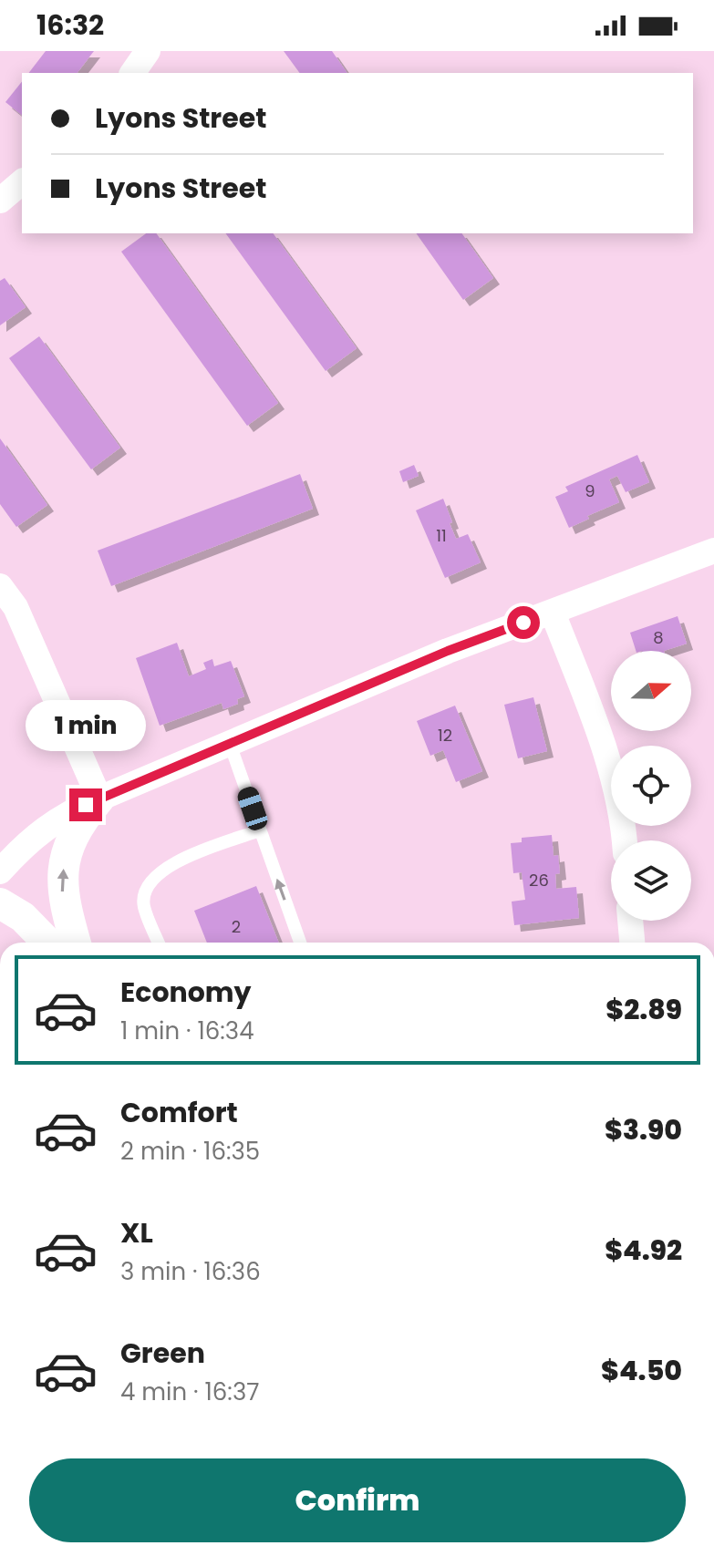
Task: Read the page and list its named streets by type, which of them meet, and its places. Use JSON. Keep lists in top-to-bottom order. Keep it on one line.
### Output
{"house_numbers":["9","11","8","12","26","2"],"north":"right","page":{"status":"16:32","banner":["Lyons Street","Lyons Street"],"bubble":"1 min","list":[{"name":"Economy","note":"1 min · 16:34","value":"$2.89"},{"name":"Comfort","note":"2 min · 16:35","value":"$3.90"},{"name":"XL","note":"3 min · 16:36","value":"$4.92"},{"name":"Green","note":"4 min · 16:37","value":"$4.50"}],"buttons":"Confirm"}}
